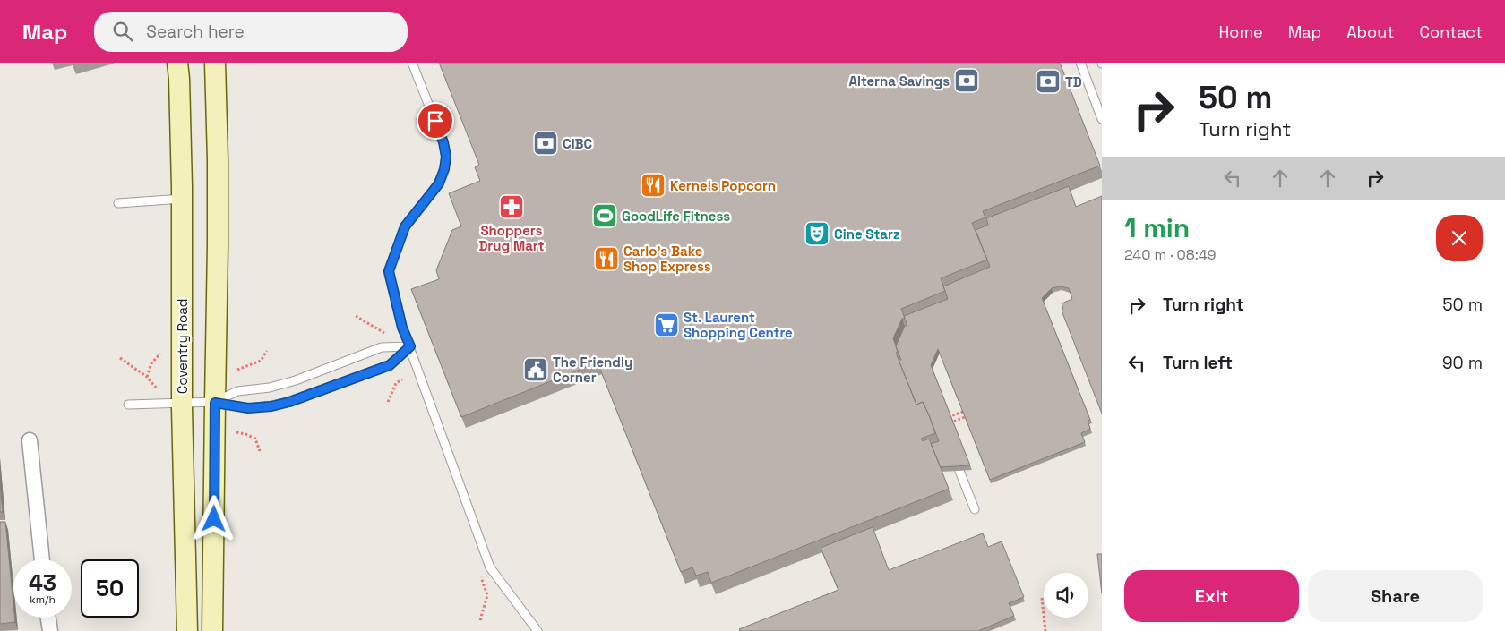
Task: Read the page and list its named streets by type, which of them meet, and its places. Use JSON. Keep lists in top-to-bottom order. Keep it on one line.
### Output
{"streets":{"main road":["Coventry Road"]},"places":{"bank":["Alterna Savings","TD","CIBC"],"restaurant":["Kernels Popcorn","Carlo’s Bake Shop Express"],"pharmacy":["Shoppers Drug Mart"],"sports":["GoodLife Fitness"],"theatre":["Cine Starz"],"supermarket":["St. Laurent Shopping Centre"],"public building":["The Friendly Corner"]},"page":{"header":"Map","search":"Search here","nav":["Home","Map","About","Contact"],"turn":["50 m","Turn right"],"heading":["1 min","240 m · 08:49"],"list":[{"name":"Turn right","value":"50 m"},{"name":"Turn left","value":"90 m"}],"speed":"43 km/h","limit":"50","buttons":["Exit","Share"]}}
